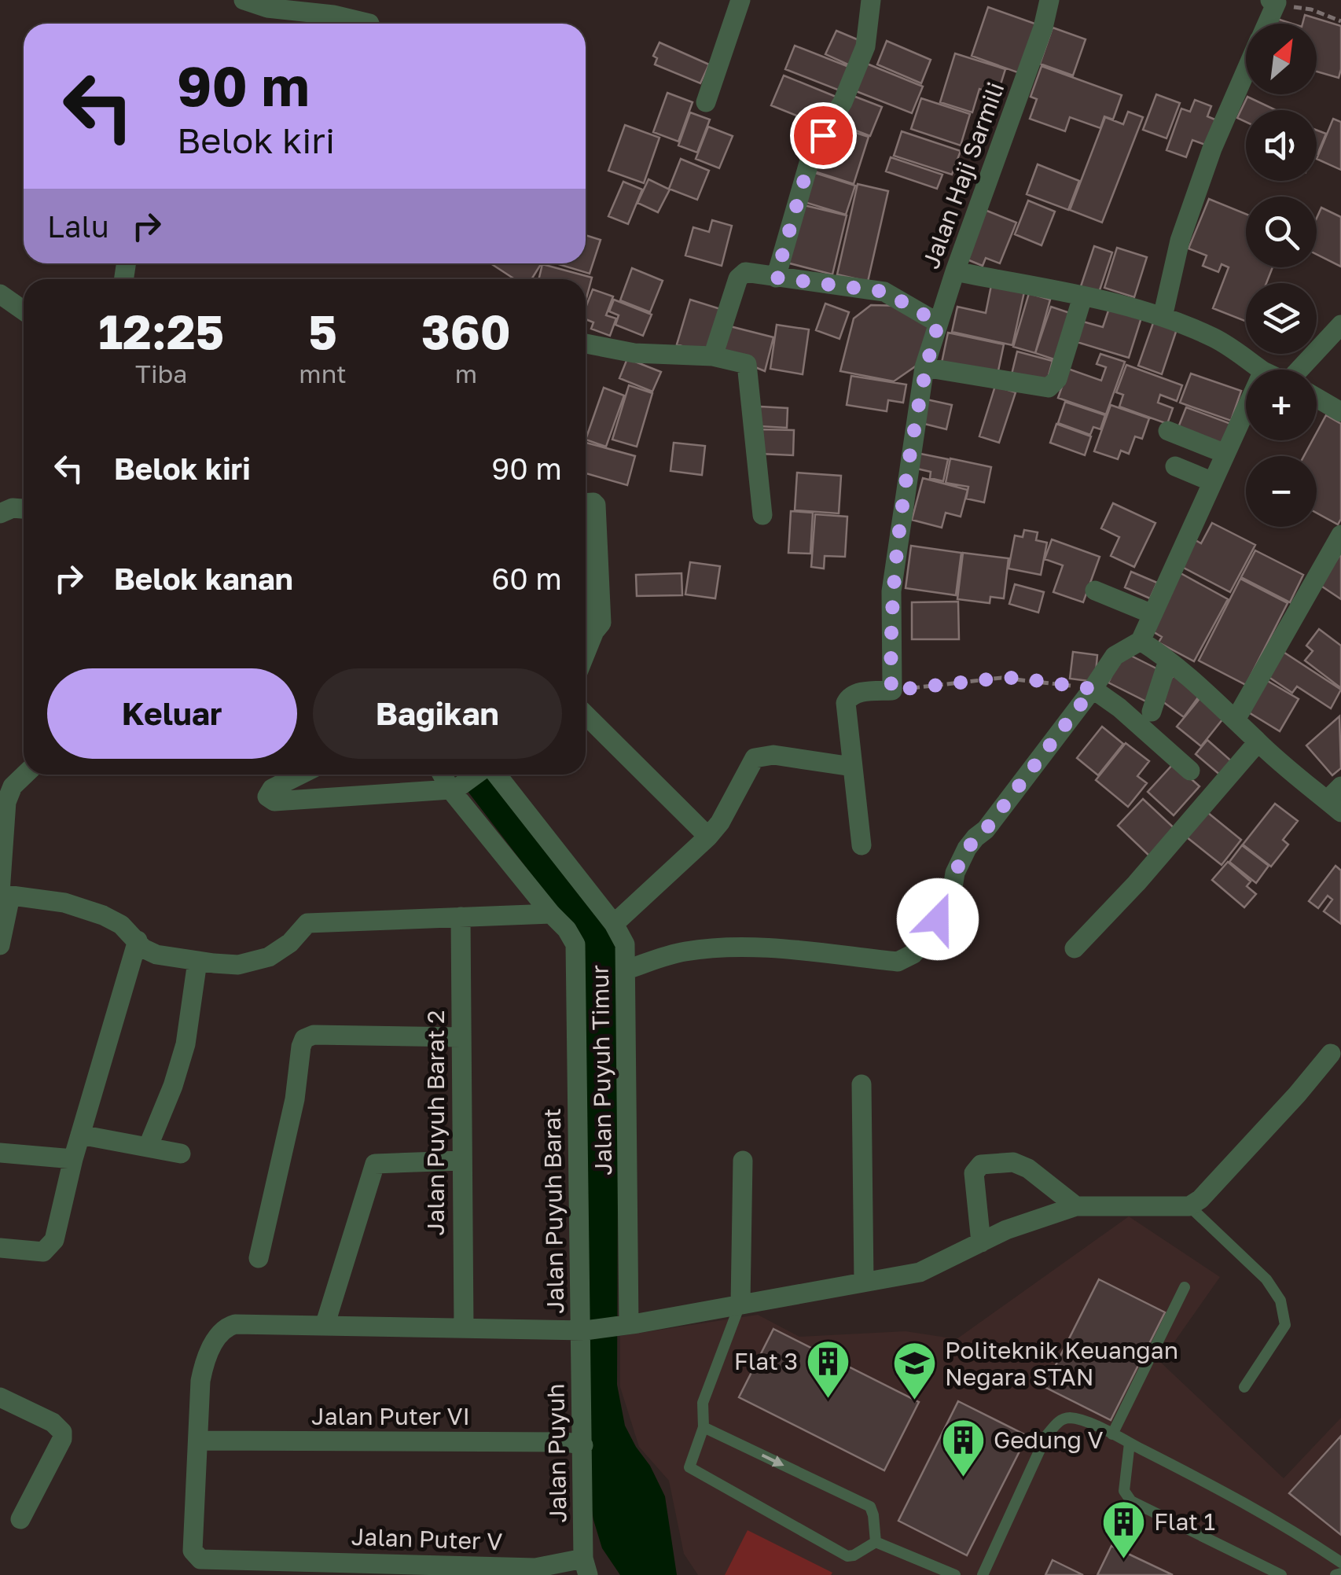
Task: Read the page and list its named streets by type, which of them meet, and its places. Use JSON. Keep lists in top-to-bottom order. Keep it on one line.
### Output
{"streets":{"street":["Jalan Haji Sarmili","Jalan Puyuh Timur","Jalan Puyuh Barat 2","Jalan Puyuh Barat","Jalan Puter VI","Jalan Puyuh","Jalan Puter V"]},"crossings":[["Jalan Puyuh Barat 2","Jalan Puyuh Barat"],["Jalan Puyuh Barat","Jalan Puter VI"],["Jalan Puyuh Barat","Jalan Puyuh"],["Jalan Puyuh Barat","Jalan Puter V"],["Jalan Puter VI","Jalan Puyuh"],["Jalan Puter VI","Jalan Puter V"],["Jalan Puyuh","Jalan Puter V"]],"places":{"building":["Flat 3","Gedung V","Flat 1"],"school or university":["Politeknik Keuangan Negara STAN"]},"north":"top right","page":{"map_buttons":["+","−"],"turn":["90 m","Belok kiri"],"then":"Lalu","eta":["12:25","Tiba","5","mnt","360","m"],"list":[{"name":"Belok kiri","value":"90 m"},{"name":"Belok kanan","value":"60 m"}],"buttons":["Keluar","Bagikan"]}}
